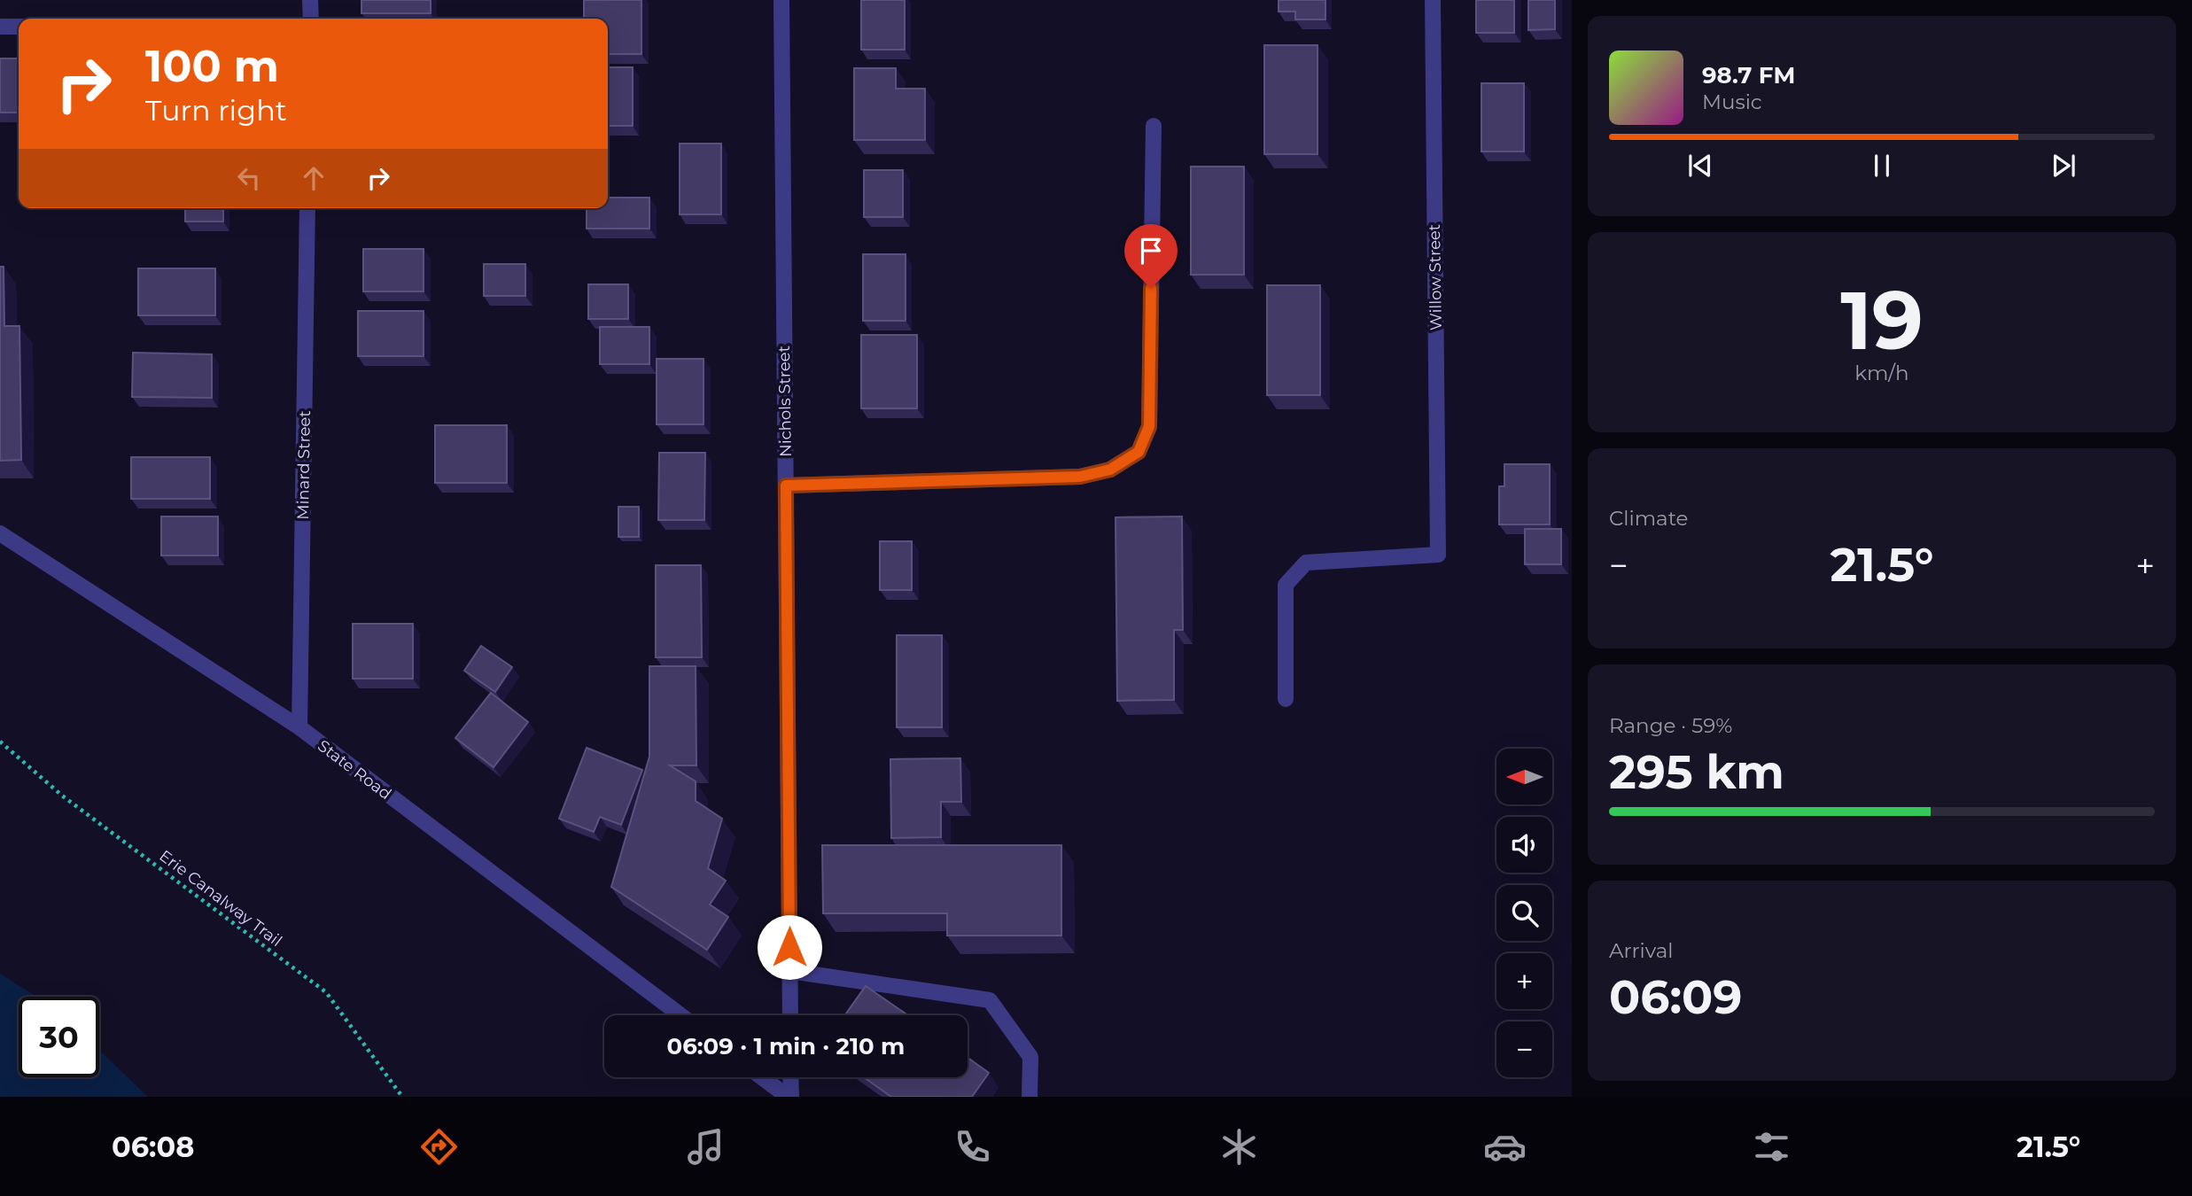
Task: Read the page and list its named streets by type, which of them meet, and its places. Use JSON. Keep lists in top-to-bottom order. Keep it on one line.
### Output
{"streets":{"street":["Willow Street","Nichols Street","Minard Street","State Road"],"path":["Erie Canalway Trail"]},"crossings":[["Minard Street","State Road"]],"north":"left","page":{"turn":["100 m","Turn right"],"song":["98.7 FM","Music"],"tile":[["19","km/h"],"Climate",["Range · 59%","295 km"],["Arrival","06:09"]],"heat":["−","21.5°","+"],"map_buttons":["+","−"],"limit":"30","trip":"06:09 · 1 min · 210 m","tabs":["06:08","21.5°"]}}
